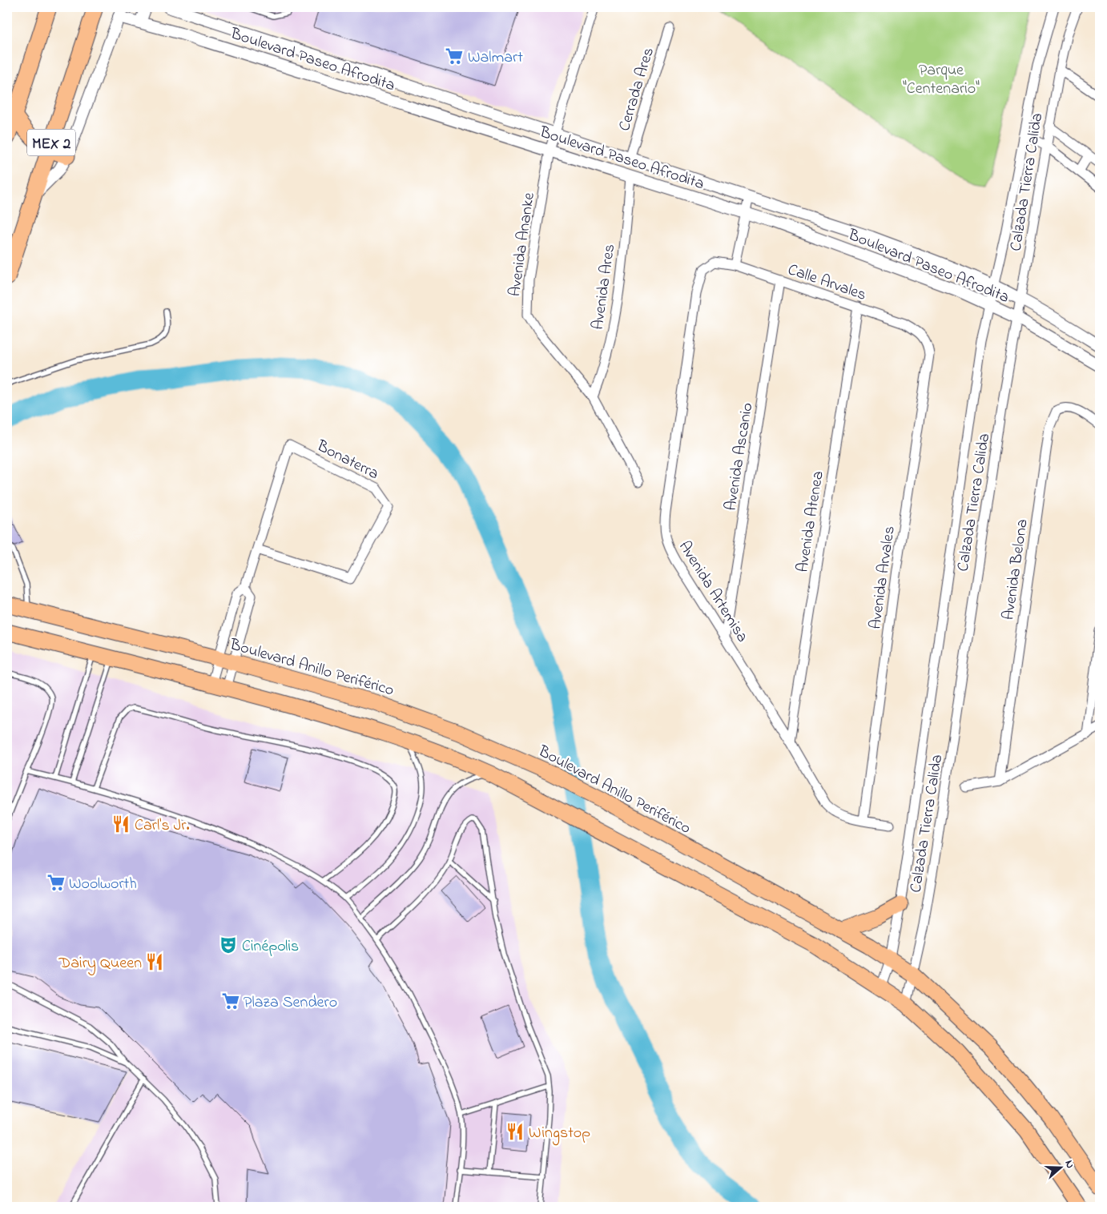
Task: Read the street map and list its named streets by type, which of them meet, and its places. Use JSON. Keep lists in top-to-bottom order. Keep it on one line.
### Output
{"streets":{"main road":["MEX 2","Boulevard Anillo Periférico"],"street":["Boulevard Paseo Afrodita","Cerrada Ares","Calzada Tierra Calida","Avenida Ananke","Calle Arvales","Avenida Ares","Avenida Ascanio","Bonaterra","Avenida Atenea","Avenida Belona","Avenida Arvales","Avenida Artemisa"]},"crossings":[["Boulevard Paseo Afrodita","Cerrada Ares"],["Boulevard Paseo Afrodita","Calzada Tierra Calida"],["Boulevard Paseo Afrodita","Avenida Ananke"],["Boulevard Paseo Afrodita","Avenida Ares"],["Calzada Tierra Calida","Boulevard Anillo Periférico"],["Avenida Ananke","Avenida Ares"],["Calle Arvales","Avenida Ascanio"],["Calle Arvales","Avenida Atenea"],["Calle Arvales","Avenida Arvales"],["Calle Arvales","Avenida Artemisa"],["Avenida Ascanio","Avenida Artemisa"],["Avenida Atenea","Avenida Artemisa"],["Avenida Arvales","Avenida Artemisa"]],"parks":["Parque \"Centenario\""],"places":{"supermarket":["Walmart","Woolworth","Plaza Sendero"],"restaurant":["Carl's Jr.","Dairy Queen","Wingstop"],"theatre":["Cinépolis"]},"north":"right"}
